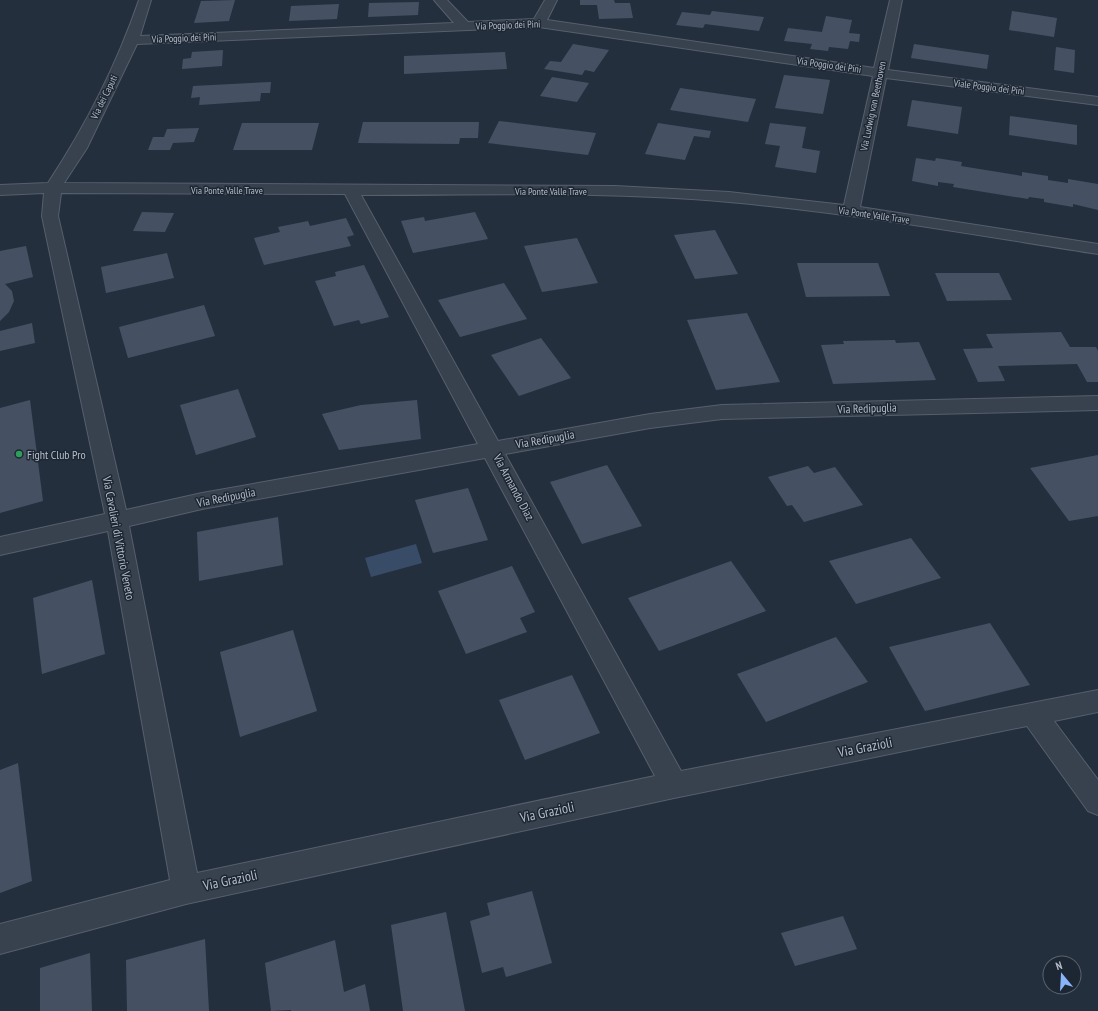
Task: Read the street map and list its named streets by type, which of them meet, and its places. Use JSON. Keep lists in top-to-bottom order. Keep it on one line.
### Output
{"streets":{"street":["Via Poggio dei Pini","Viale Poggio dei Pini","Via dei Caputi","Via Ludwig van Beethoven","Via Ponte Valle Trave","Via Redipuglia","Via Armando Diaz","Via Cavalieri di Vittorio Veneto","Via Grazioli"]},"crossings":[["Via Poggio dei Pini","Viale Poggio dei Pini"],["Via Poggio dei Pini","Via dei Caputi"],["Via Poggio dei Pini","Via Ludwig van Beethoven"],["Viale Poggio dei Pini","Via Ludwig van Beethoven"],["Via dei Caputi","Via Ponte Valle Trave"],["Via dei Caputi","Via Cavalieri di Vittorio Veneto"],["Via Ludwig van Beethoven","Via Ponte Valle Trave"],["Via Ponte Valle Trave","Via Armando Diaz"],["Via Ponte Valle Trave","Via Cavalieri di Vittorio Veneto"],["Via Redipuglia","Via Armando Diaz"],["Via Redipuglia","Via Cavalieri di Vittorio Veneto"],["Via Armando Diaz","Via Grazioli"],["Via Cavalieri di Vittorio Veneto","Via Grazioli"]],"places":["Fight Club Pro"],"north":"top"}
